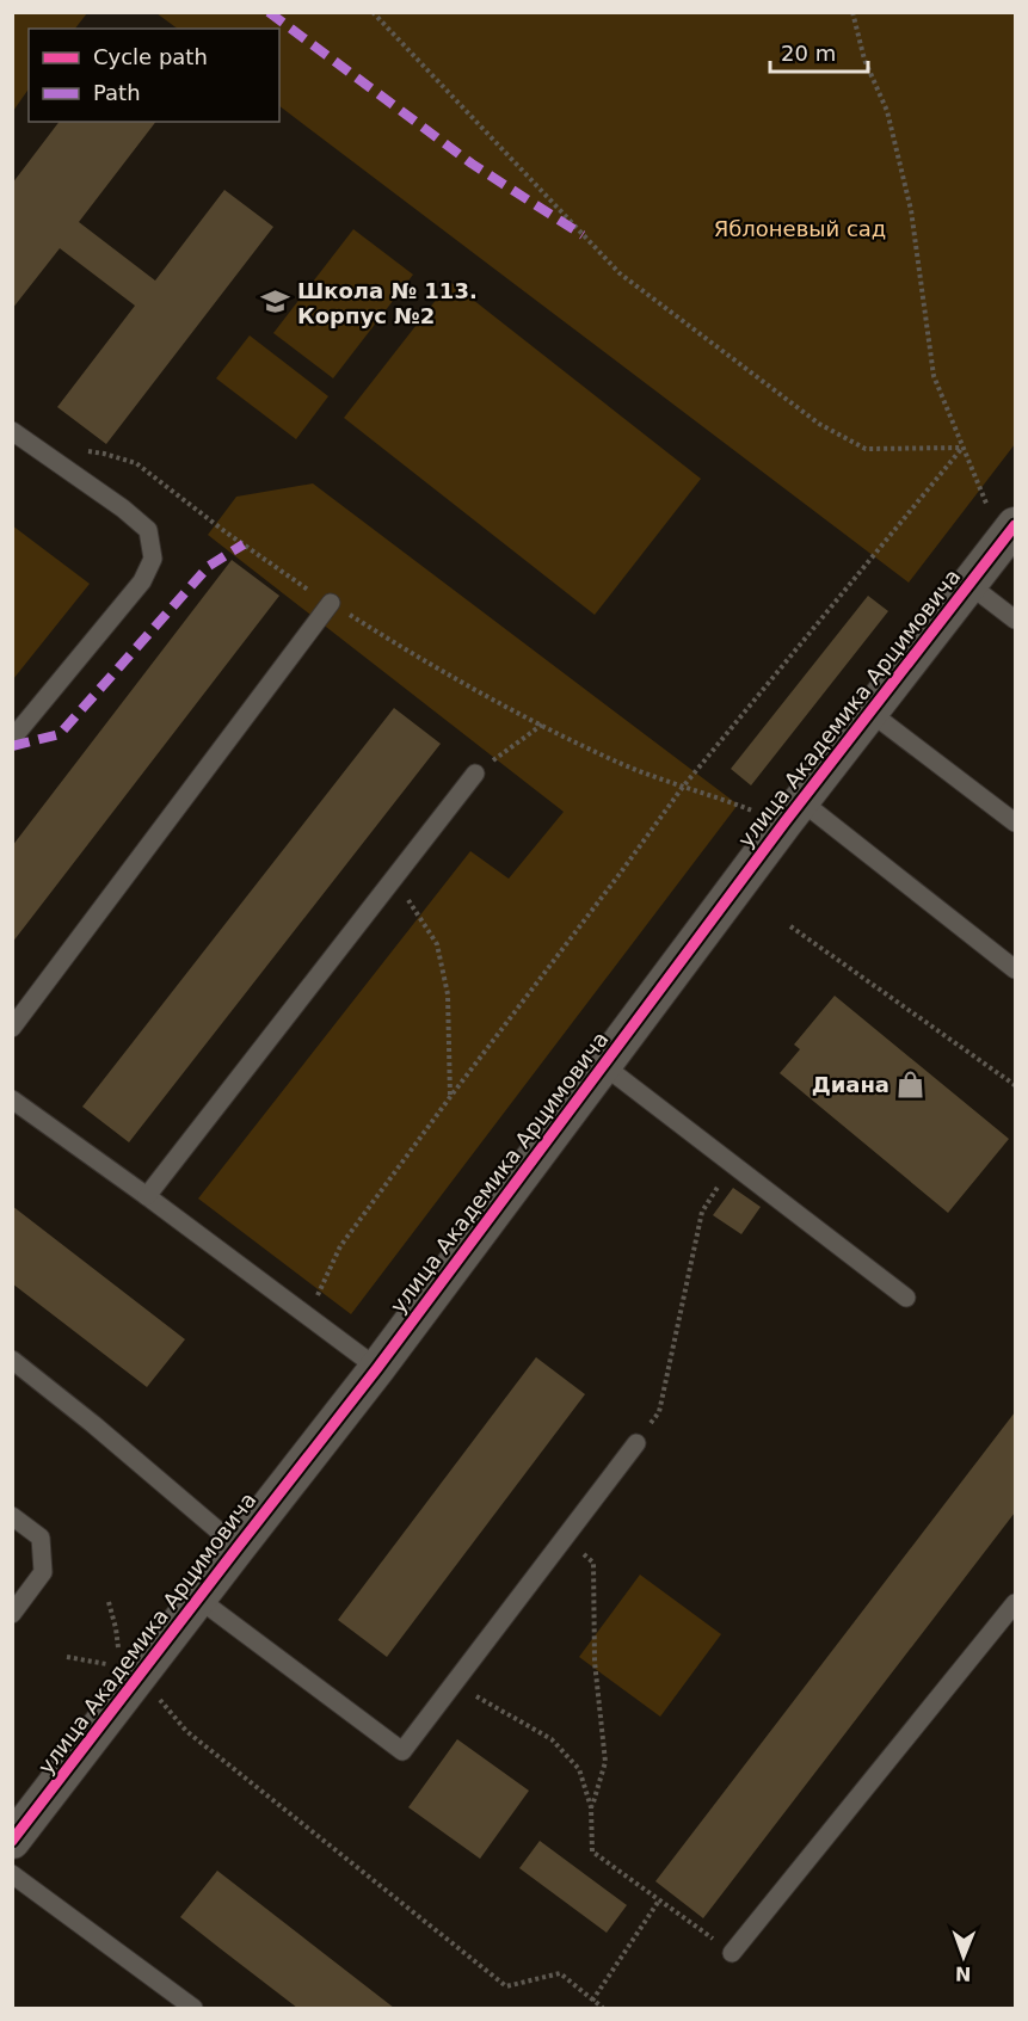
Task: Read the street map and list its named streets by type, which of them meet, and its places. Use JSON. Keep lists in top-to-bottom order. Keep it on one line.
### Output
{"streets":{"street":["улица Академика Арцимовича"]},"parks":["Яблоневый сад"],"places":{"school or university":["Школа № 113. Корпус №2"],"shop":["Диана"]},"legend":["Cycle path","Path"],"scale_bar":"20 m","north":"bottom"}
